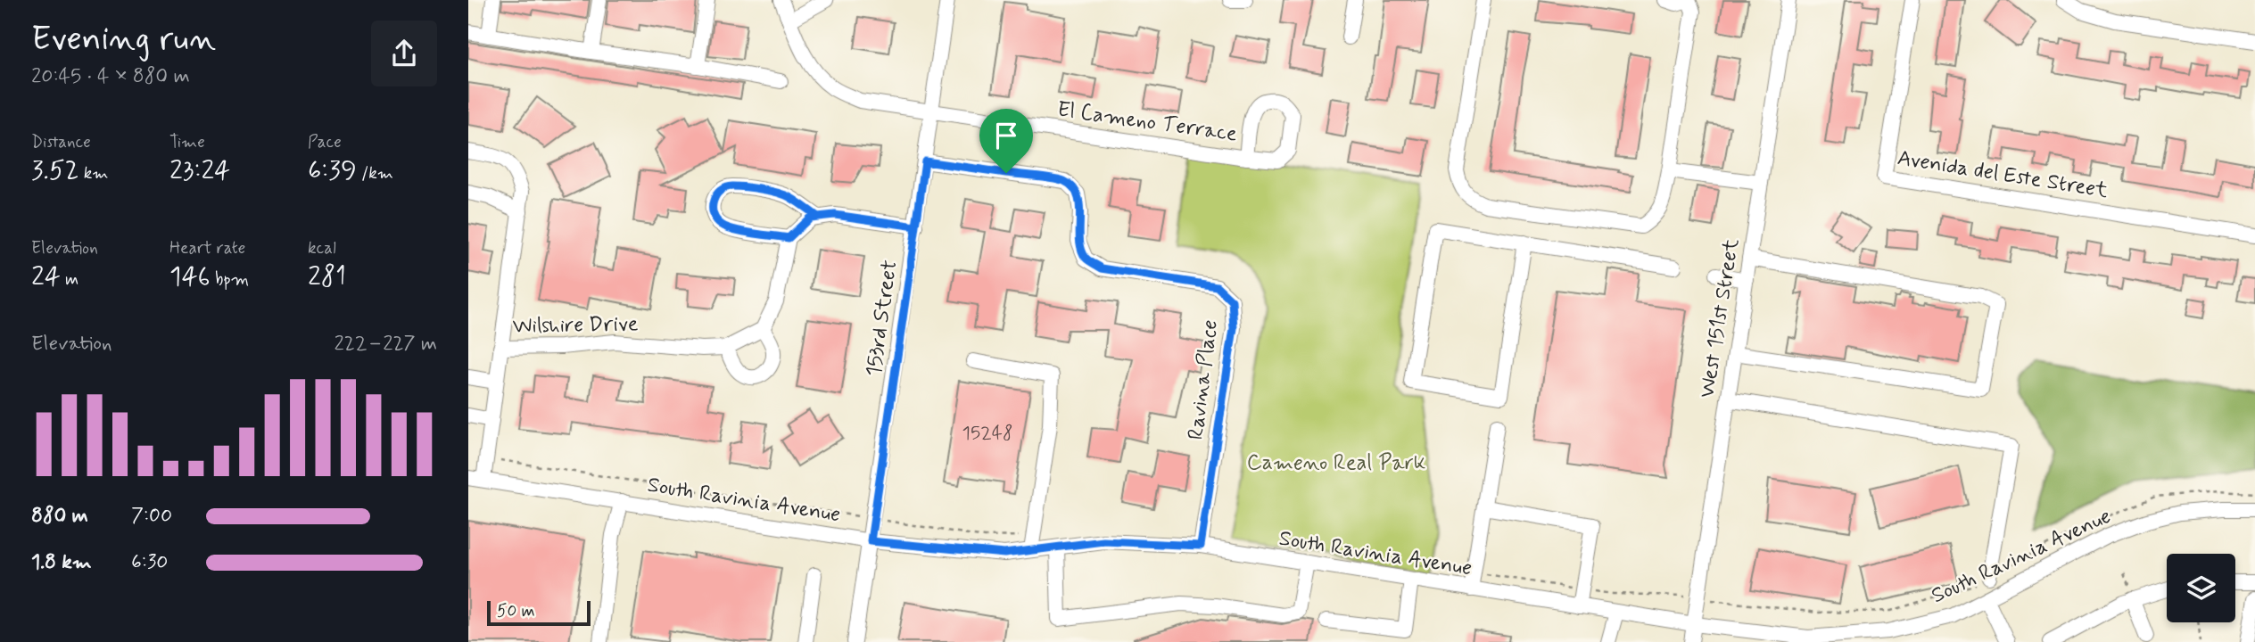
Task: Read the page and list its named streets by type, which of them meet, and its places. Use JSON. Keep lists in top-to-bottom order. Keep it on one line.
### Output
{"streets":{"street":["El Cameno Terrace","Avenida del Este Street","153rd Street","West 151st Street","Wilshire Drive","Ravina Place","South Ravinia Avenue"]},"crossings":[["El Cameno Terrace","153rd Street"],["153rd Street","Ravina Place"],["153rd Street","South Ravinia Avenue"],["West 151st Street","South Ravinia Avenue"],["Ravina Place","South Ravinia Avenue"]],"parks":["Cameno Real Park"],"house_numbers":["15248"],"scale_bar":"50 m","page":{"heading":["Evening run","20:45 · 4 × 880 m"],"stats":[["Distance","3.52 km"],["Time","23:24"],["Pace","6:39 /km"],["Elevation","24 m"],["Heart rate","146 bpm"],["kcal","281"]],"chart":["Elevation","222–227 m"],"list":[{"name":"880 m","note":"7:00"},{"name":"1.8 km","note":"6:30"}],"scale":"50 m"}}
